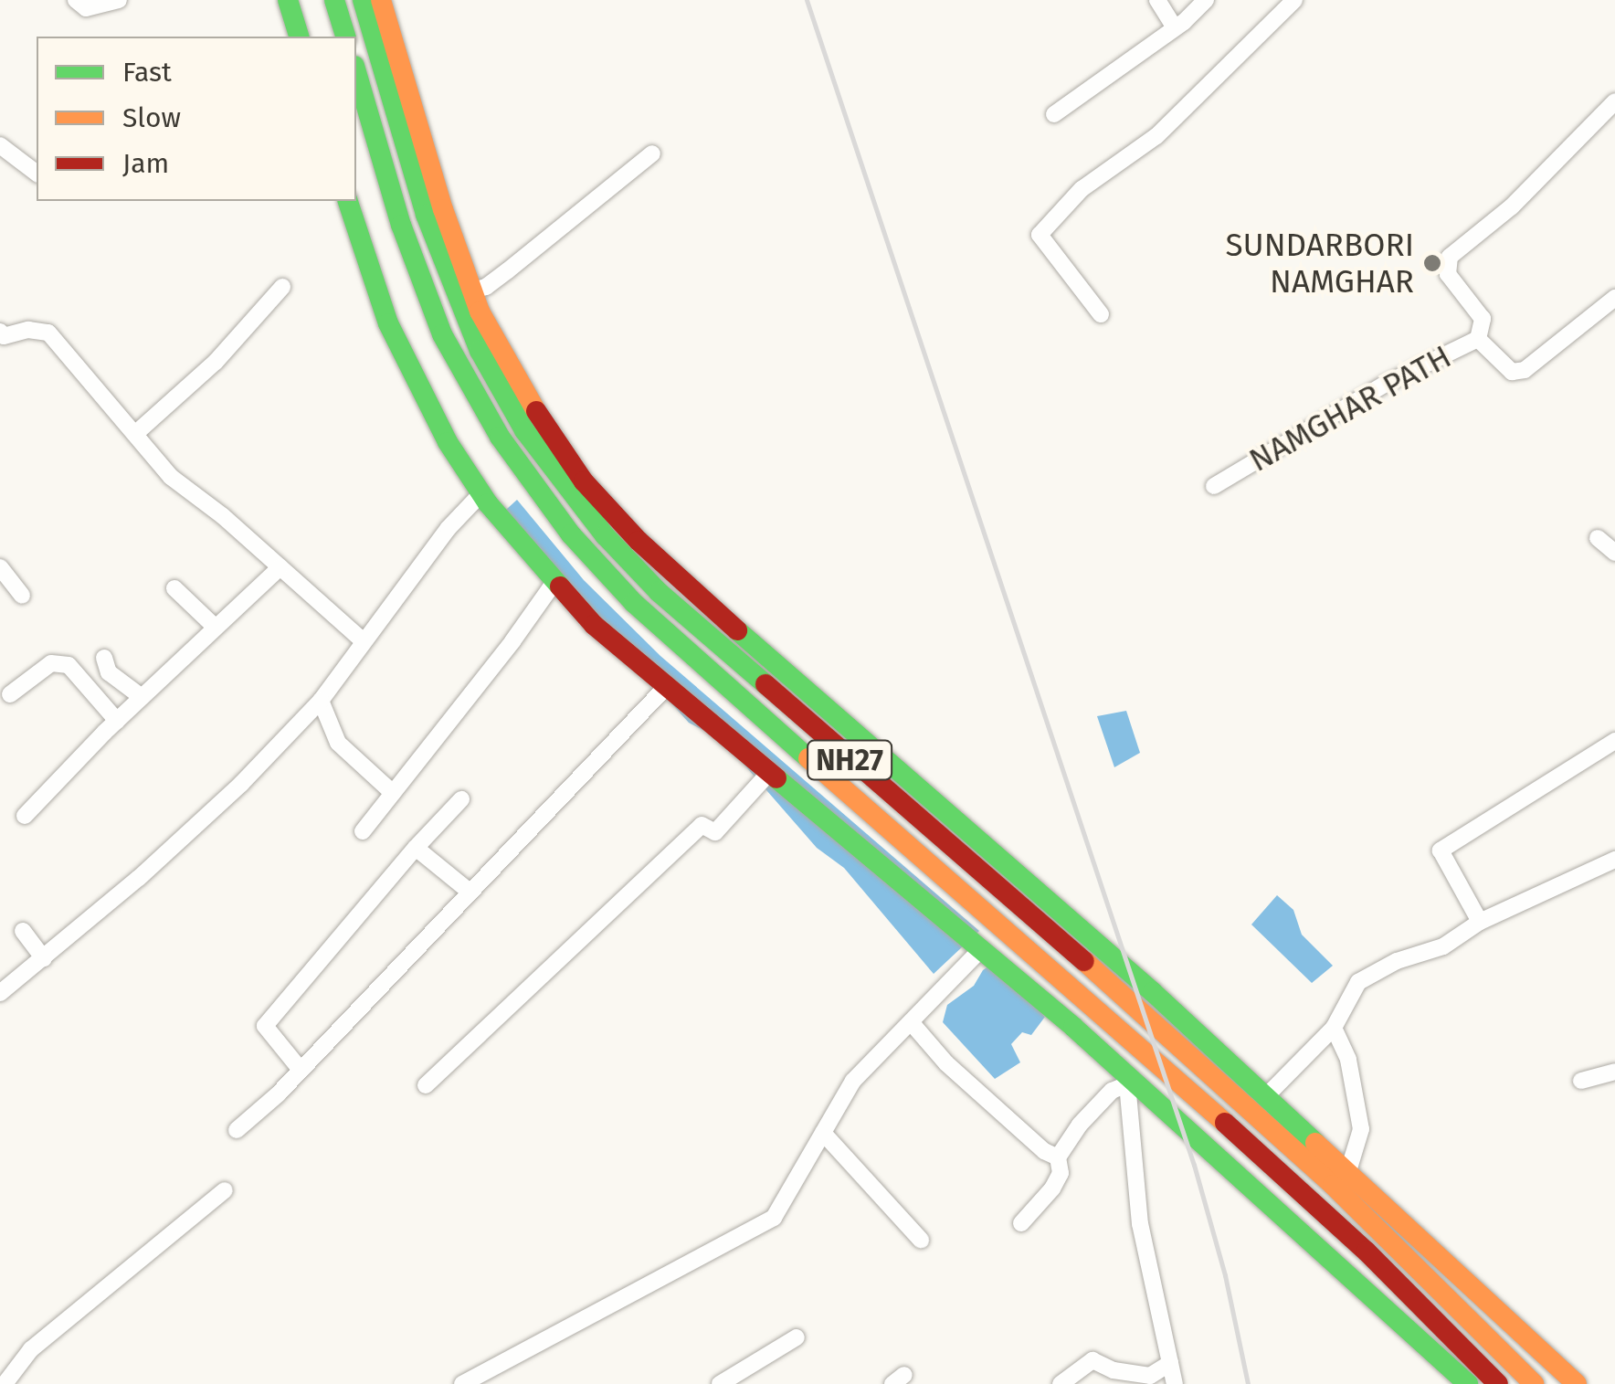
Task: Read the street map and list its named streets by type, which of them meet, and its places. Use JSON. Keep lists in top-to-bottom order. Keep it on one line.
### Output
{"streets":{"main road":["NH27"],"street":["NAMGHAR PATH"]},"places":["SUNDARBORI NAMGHAR"],"legend":["Fast","Slow","Jam"]}
